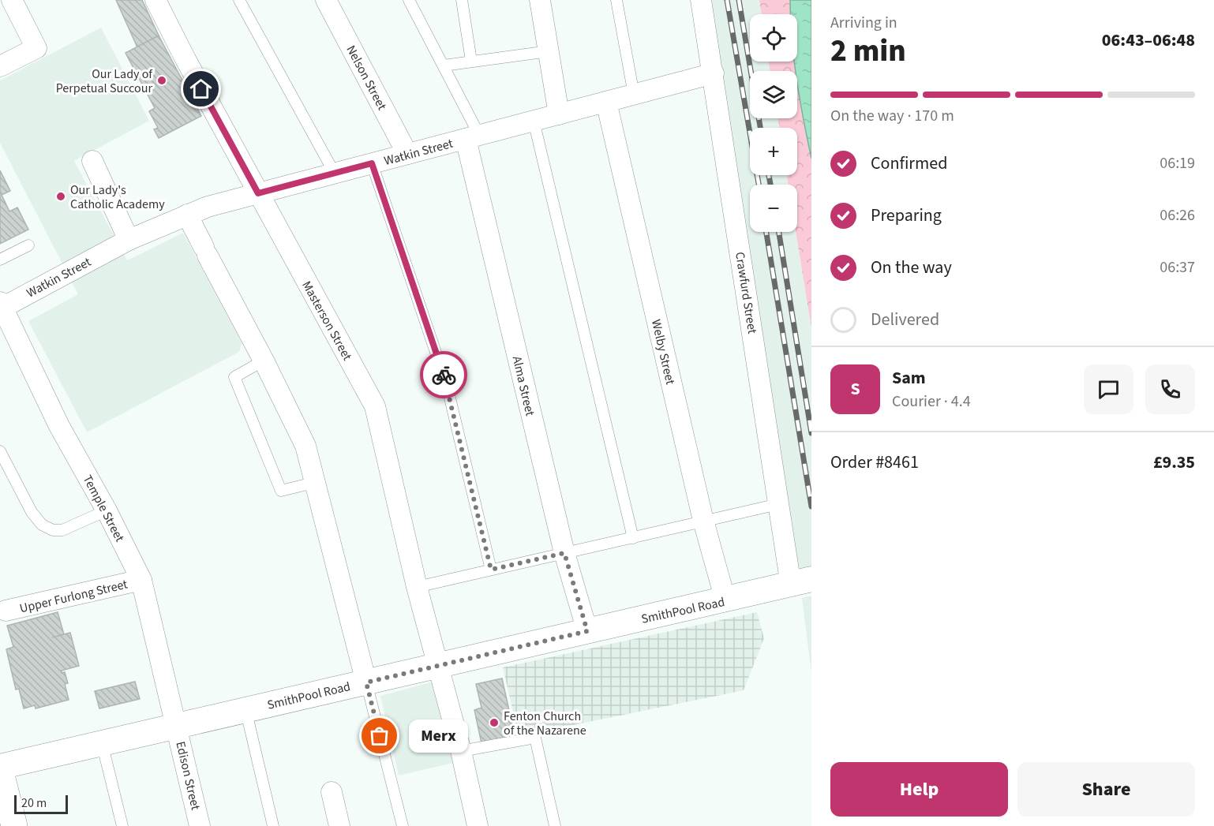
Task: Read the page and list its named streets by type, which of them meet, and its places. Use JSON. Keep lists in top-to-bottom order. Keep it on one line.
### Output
{"streets":{"street":["Nelson Street","Watkin Street","Crawfurd Street","Masterson Street","Welby Street","Alma Street","Temple Street","Upper Furlong Street","SmithPool Road","Edison Street"]},"crossings":[["Nelson Street","Watkin Street"],["Watkin Street","Crawfurd Street"],["Watkin Street","Masterson Street"],["Watkin Street","Welby Street"],["Watkin Street","Alma Street"],["Watkin Street","Temple Street"],["Crawfurd Street","SmithPool Road"],["Masterson Street","SmithPool Road"],["Welby Street","SmithPool Road"],["Alma Street","SmithPool Road"],["Temple Street","Upper Furlong Street"],["Temple Street","SmithPool Road"],["Temple Street","Edison Street"],["SmithPool Road","Edison Street"]],"places":["Our Lady of Perpetual Succour","Our Lady's Catholic Academy","Fenton Church of the Nazarene","Merx"],"scale_bar":"20 m","page":{"heading":["2 min","Arriving in","06:43–06:48"],"panel":["Sam","Courier · 4.4","Order #8461","£9.35"],"map_buttons":["+","−"],"bar":"On the way · 170 m","list":[["Confirmed","06:19"],["Preparing","06:26"],["On the way","06:37"],"Delivered"],"round":"S","bubble":"Merx","buttons":["Help","Share"],"scale":"20 m"}}
